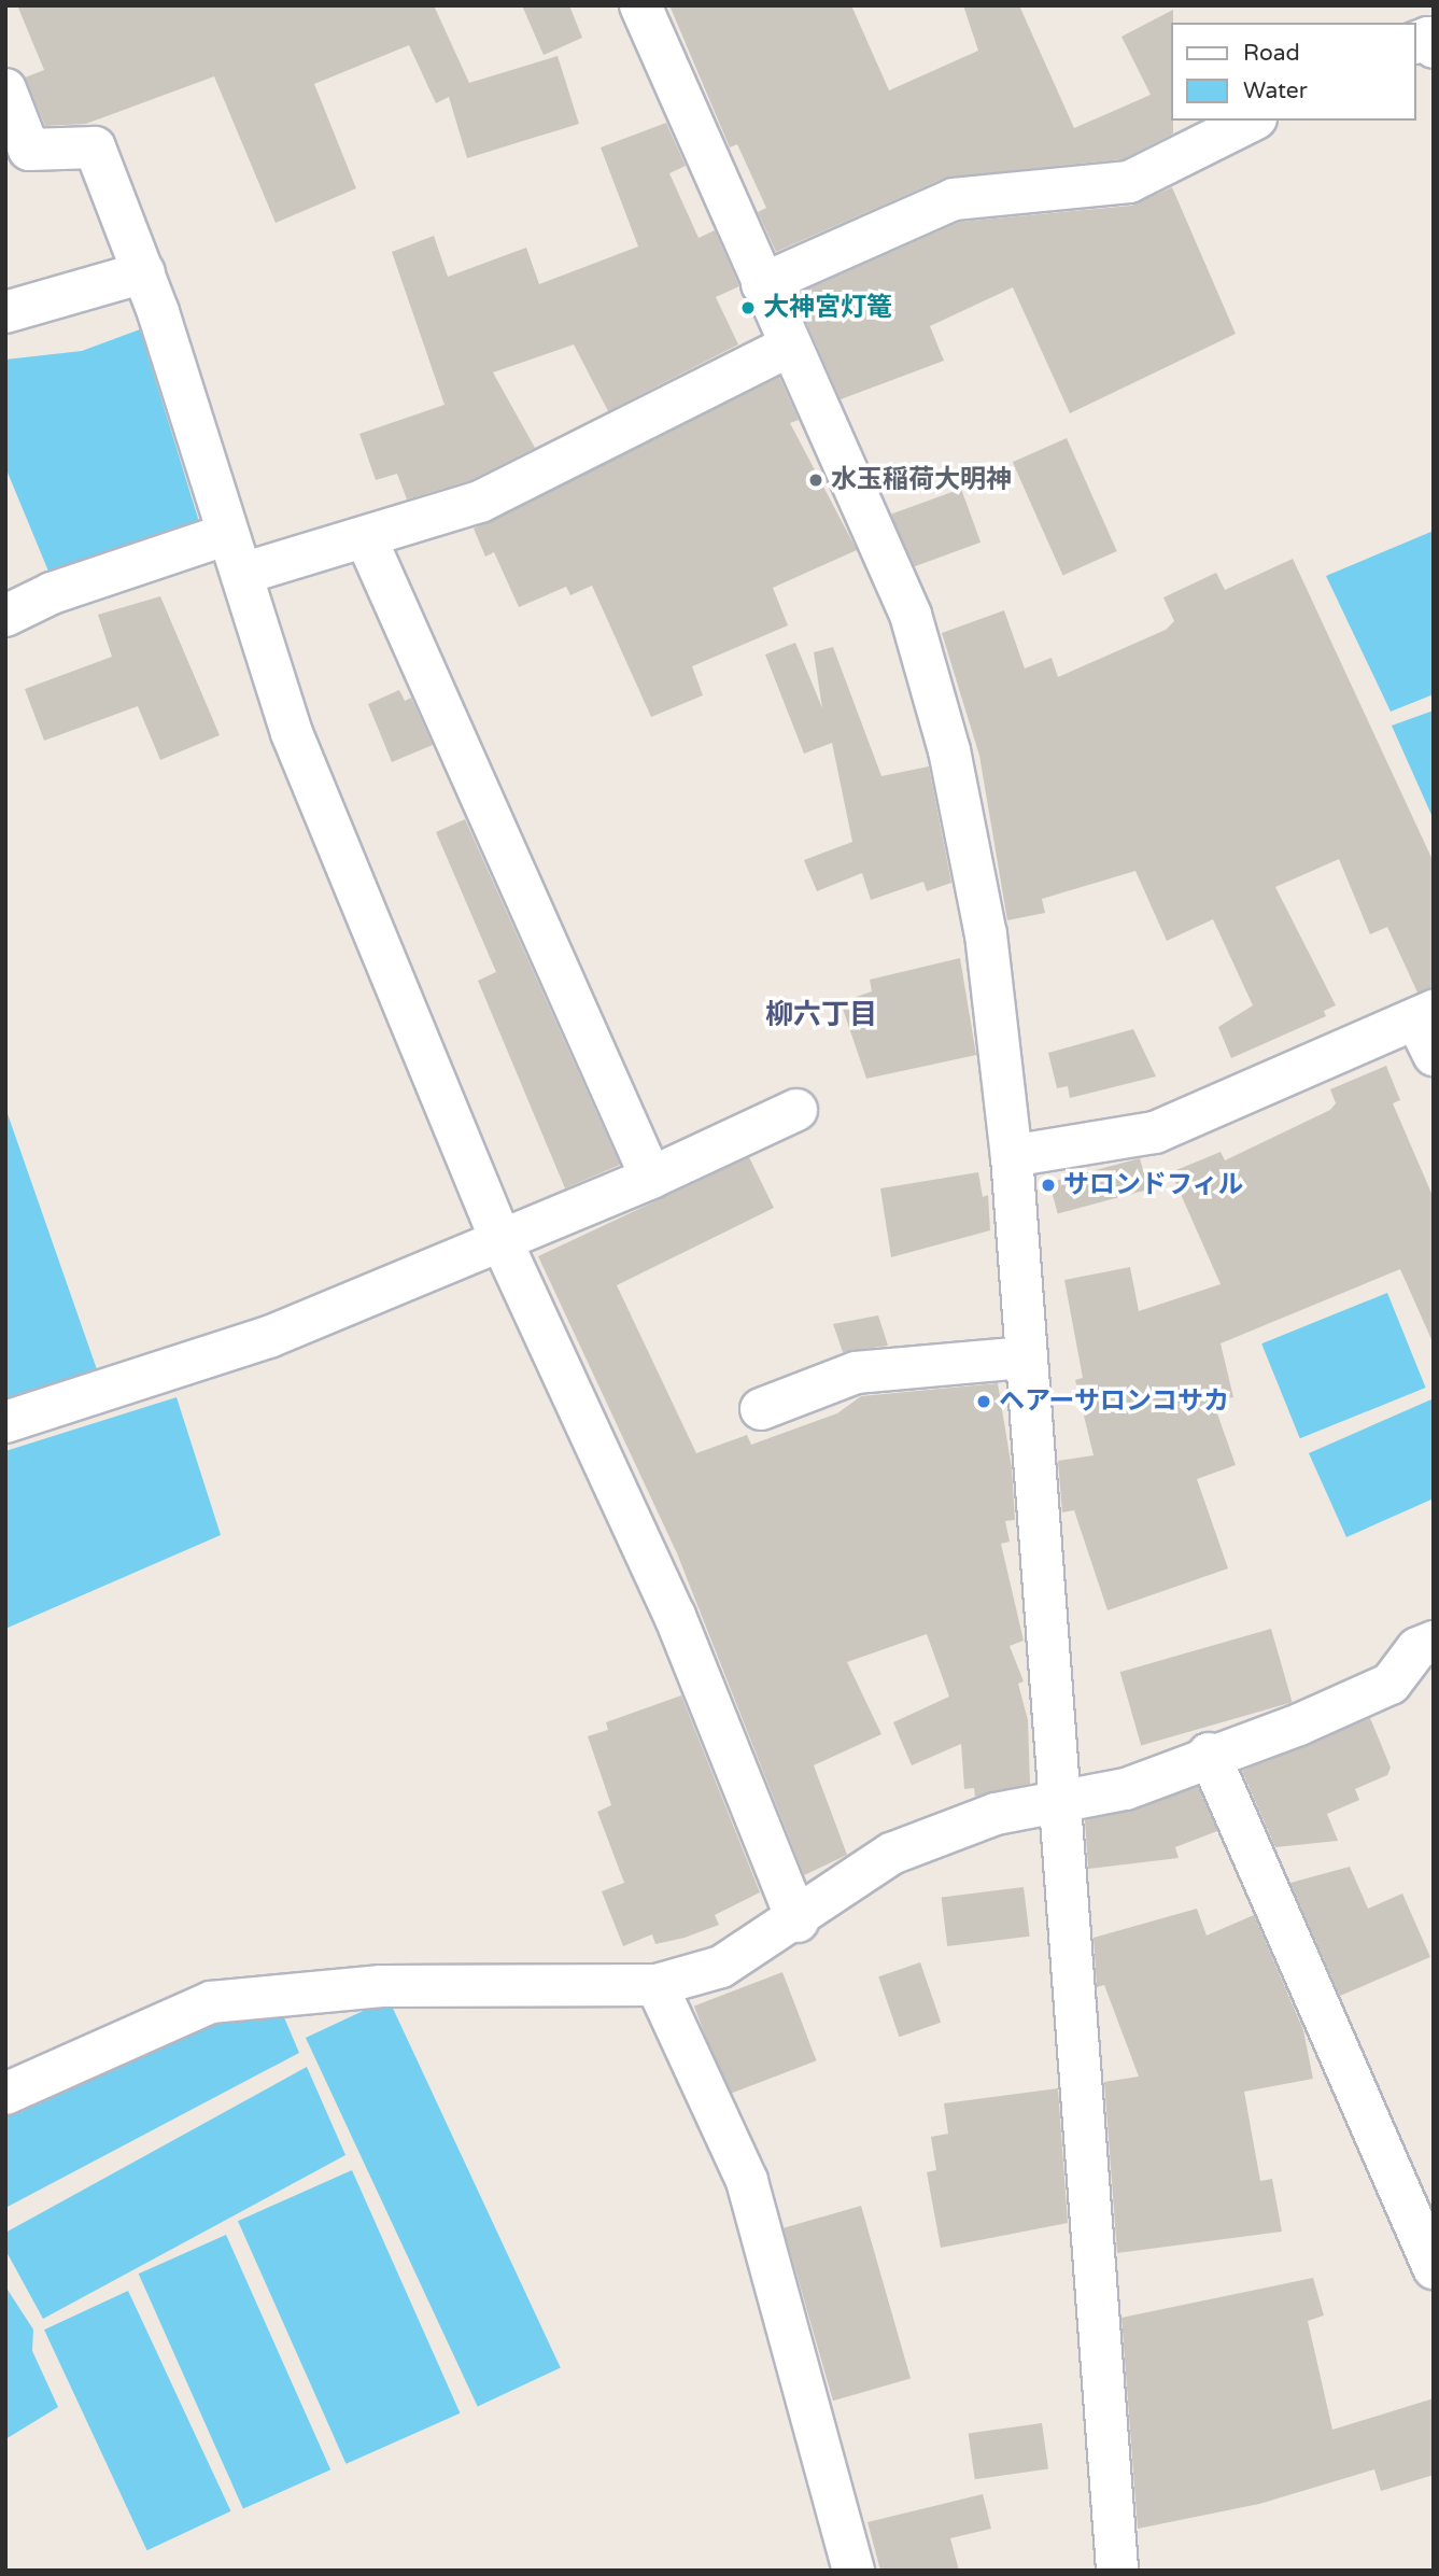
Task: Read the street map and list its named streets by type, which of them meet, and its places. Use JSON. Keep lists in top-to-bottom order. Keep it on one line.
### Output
{"districts":["柳六丁目"],"places":["大神宮灯篭","水玉稲荷大明神","サロンドフィル","ヘアーサロンコサカ"],"legend":["Road","Water"]}
